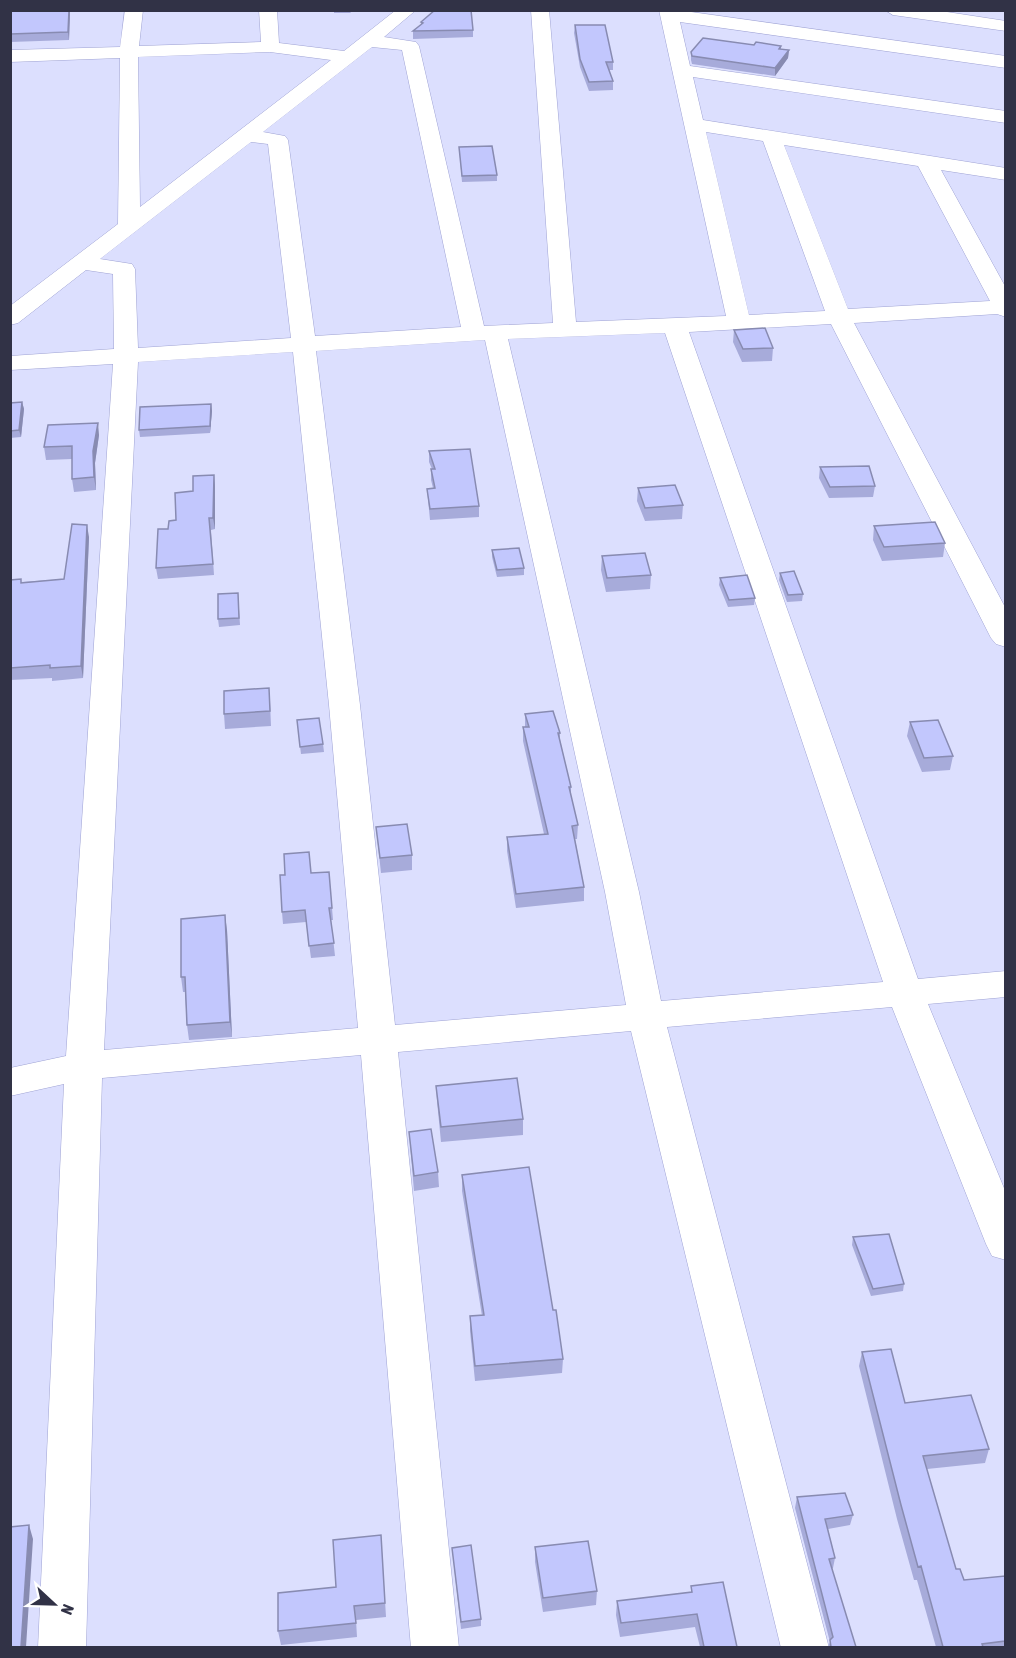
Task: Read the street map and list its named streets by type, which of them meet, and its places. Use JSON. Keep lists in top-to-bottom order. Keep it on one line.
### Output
{"north":"right"}
